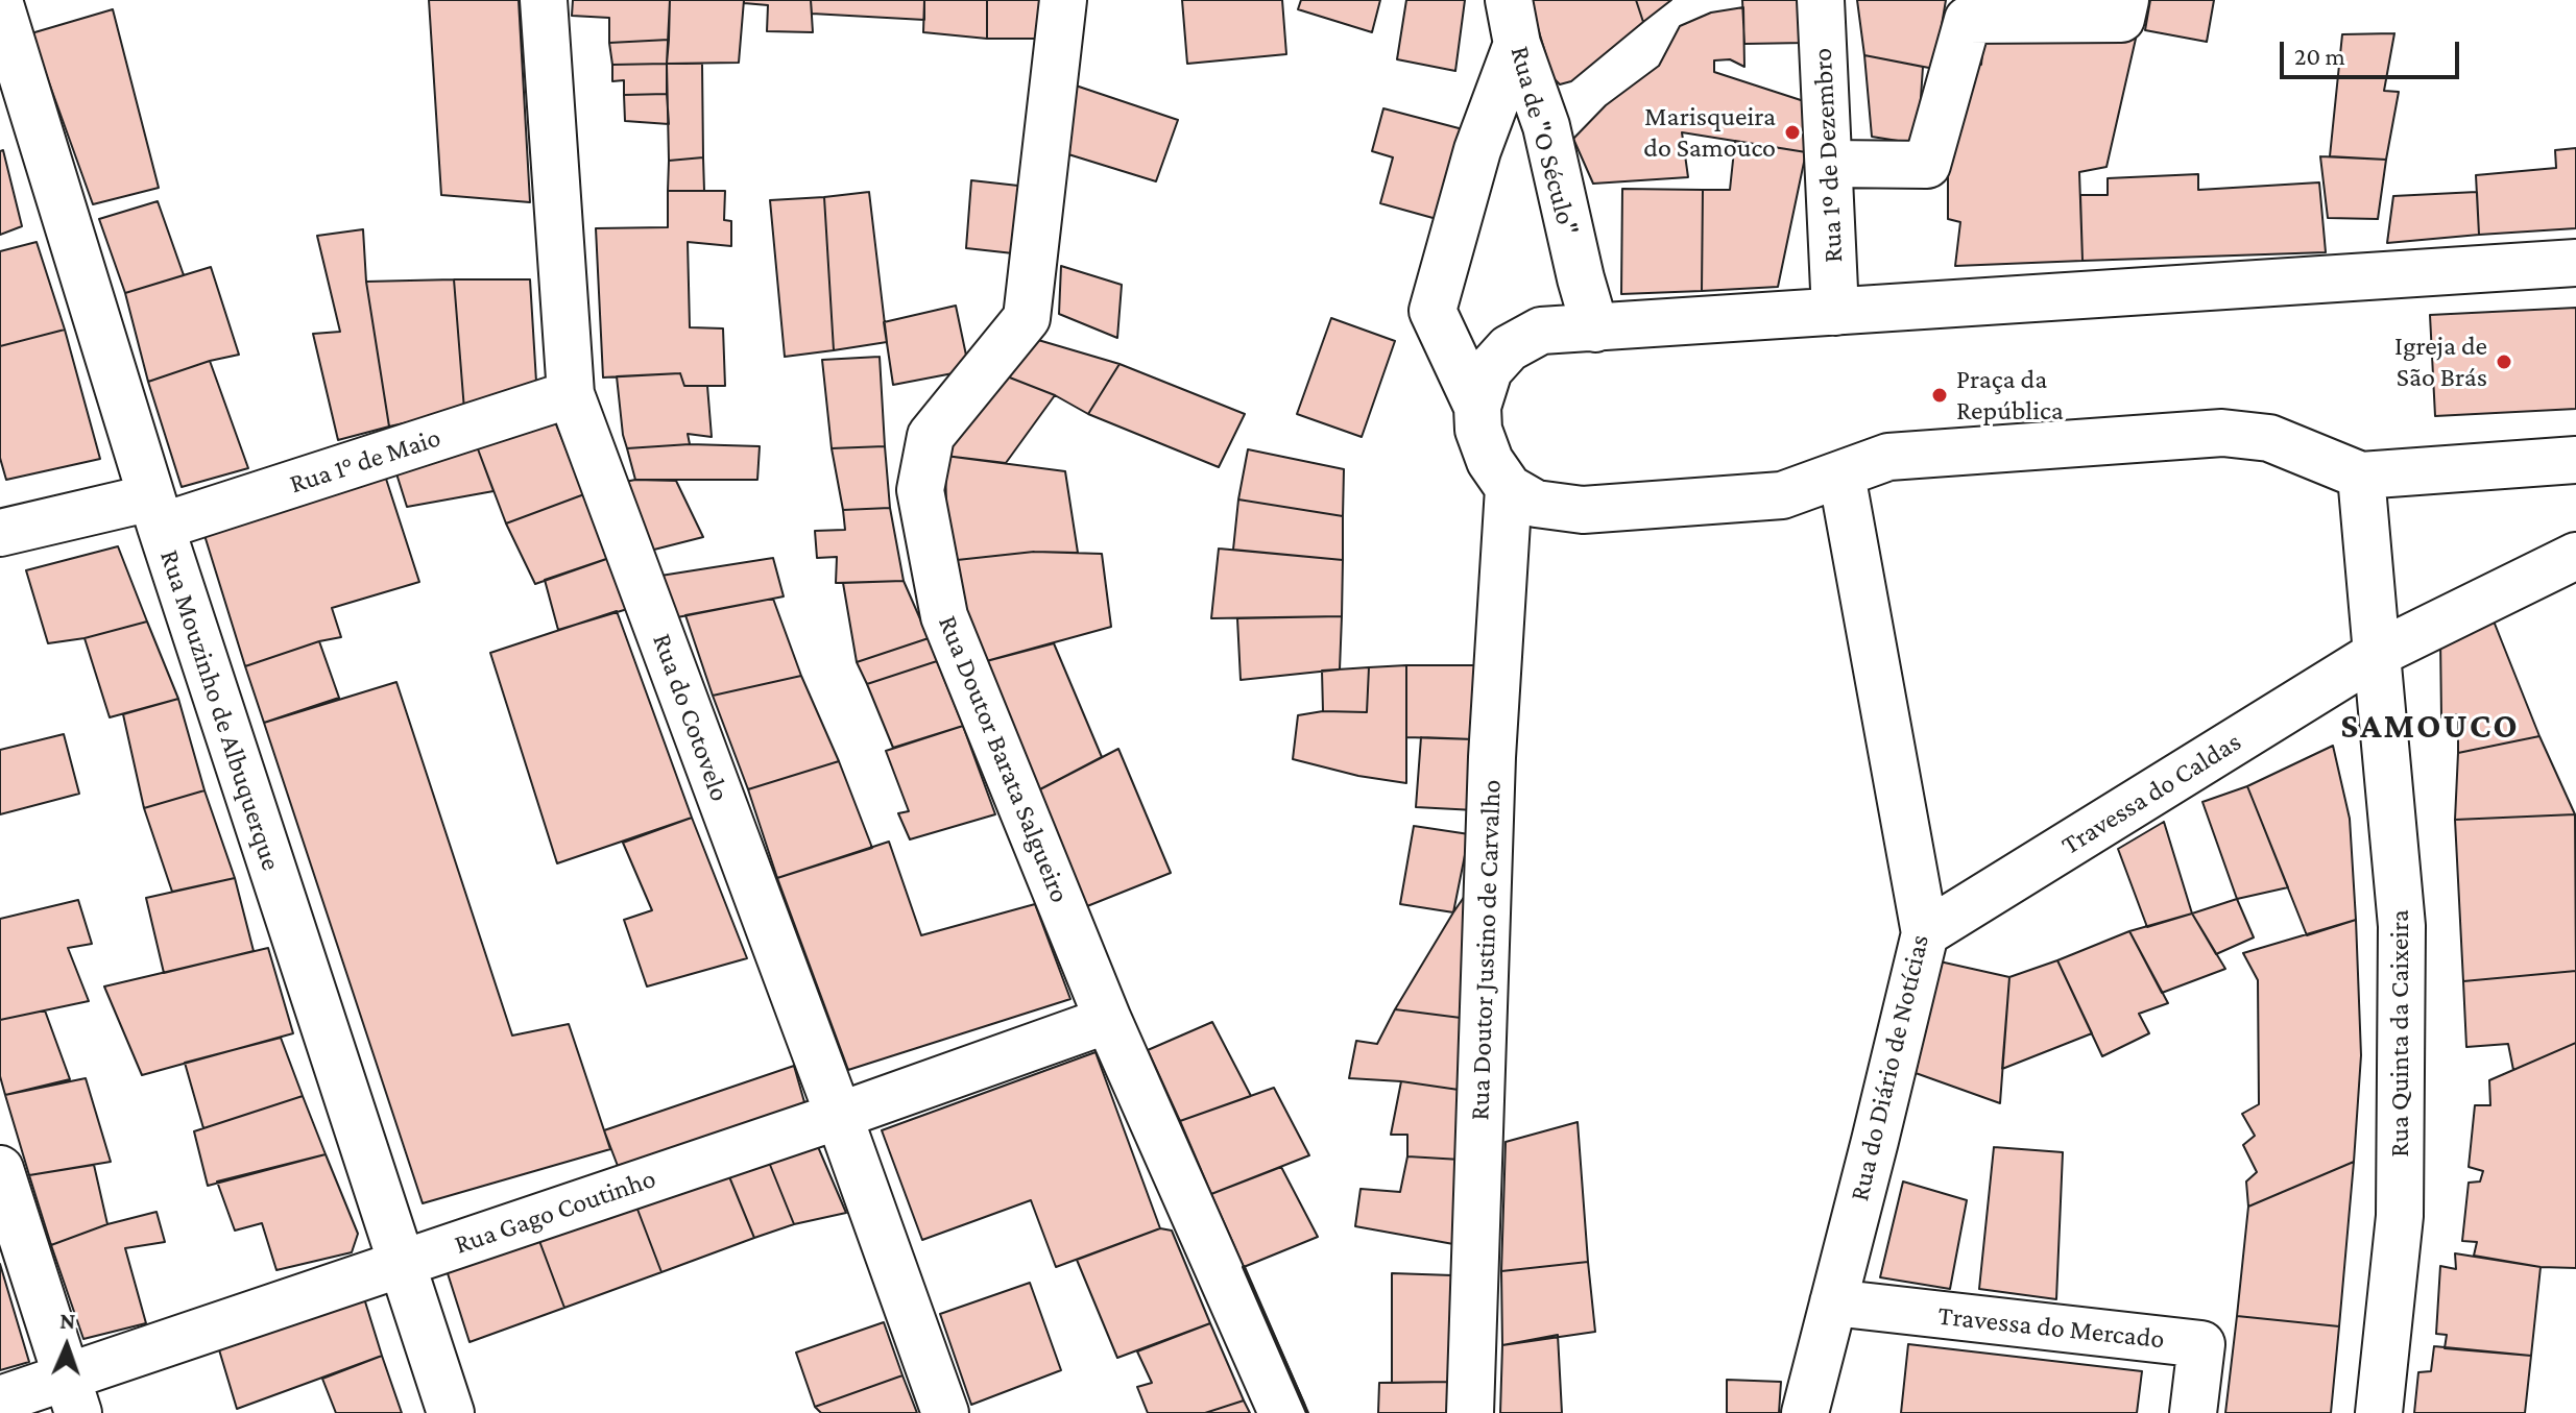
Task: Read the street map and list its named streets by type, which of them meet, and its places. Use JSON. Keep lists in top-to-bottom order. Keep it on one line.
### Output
{"streets":{"street":["Rua de \"O Século\"","Rua 1º de Dezembro","Rua 1° de Maio","Rua Mouzinho de Albuquerque","Rua do Cotovelo","Rua Doutor Barata Salgueiro","Travessa do Caldas","Rua Doutor Justino de Carvalho","Rua Quinta da Caixeira","Rua do Diário de Notícias","Rua Gago Coutinho","Travessa do Mercado"]},"crossings":[["Rua 1° de Maio","Rua Mouzinho de Albuquerque"],["Rua 1° de Maio","Rua do Cotovelo"],["Rua Mouzinho de Albuquerque","Rua Gago Coutinho"],["Rua do Cotovelo","Rua Gago Coutinho"],["Rua Doutor Barata Salgueiro","Rua Gago Coutinho"],["Travessa do Caldas","Rua Quinta da Caixeira"],["Travessa do Caldas","Rua do Diário de Notícias"],["Rua do Diário de Notícias","Travessa do Mercado"]],"districts":["SAMOUCO"],"places":["Marisqueira do Samouco","Igreja de São Brás","Praça da República"],"scale_bar":"20 m","north":"top"}
